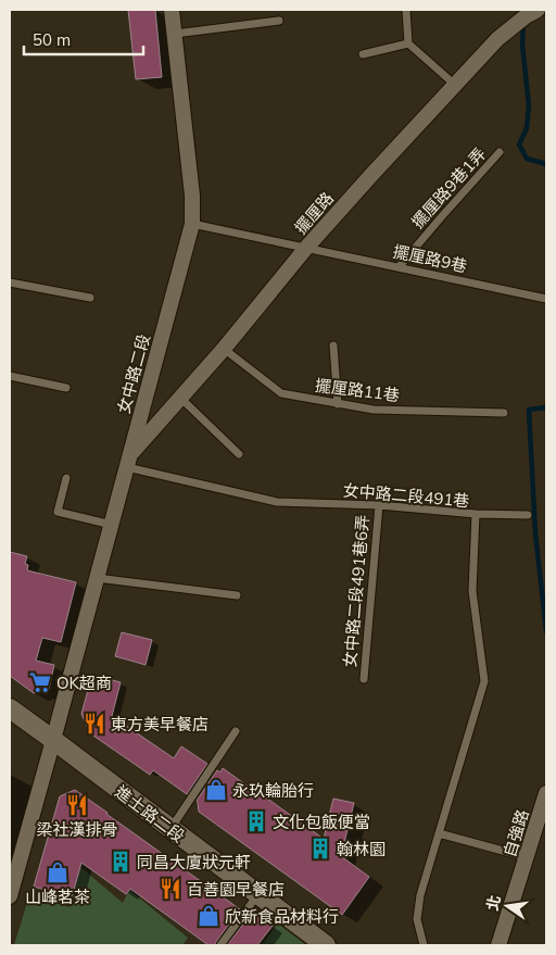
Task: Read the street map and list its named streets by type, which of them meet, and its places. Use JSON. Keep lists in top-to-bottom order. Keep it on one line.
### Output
{"streets":{"street":["擺厘路","女中路二段","進士路二段","自強路"],"lane":["擺厘路9巷1弄","擺厘路9巷","擺厘路11巷","女中路二段491巷","女中路二段491巷6弄"]},"crossings":[["擺厘路9巷1弄","擺厘路9巷"],["擺厘路","擺厘路9巷"],["擺厘路","女中路二段"],["擺厘路","擺厘路11巷"],["擺厘路","女中路二段491巷"],["擺厘路9巷","女中路二段"],["女中路二段","女中路二段491巷"],["女中路二段","進士路二段"],["女中路二段491巷","女中路二段491巷6弄"]],"places":{"supermarket":["OK超商"],"restaurant":["東方美早餐店","梁社漢排骨","百善園早餐店"],"shop":["永玖輪胎行","山峰茗茶","欣新食品材料行"],"building":["文化包飯便當","翰林園","同昌大廈狀元軒"]},"scale_bar":"50 m","north":"left"}
